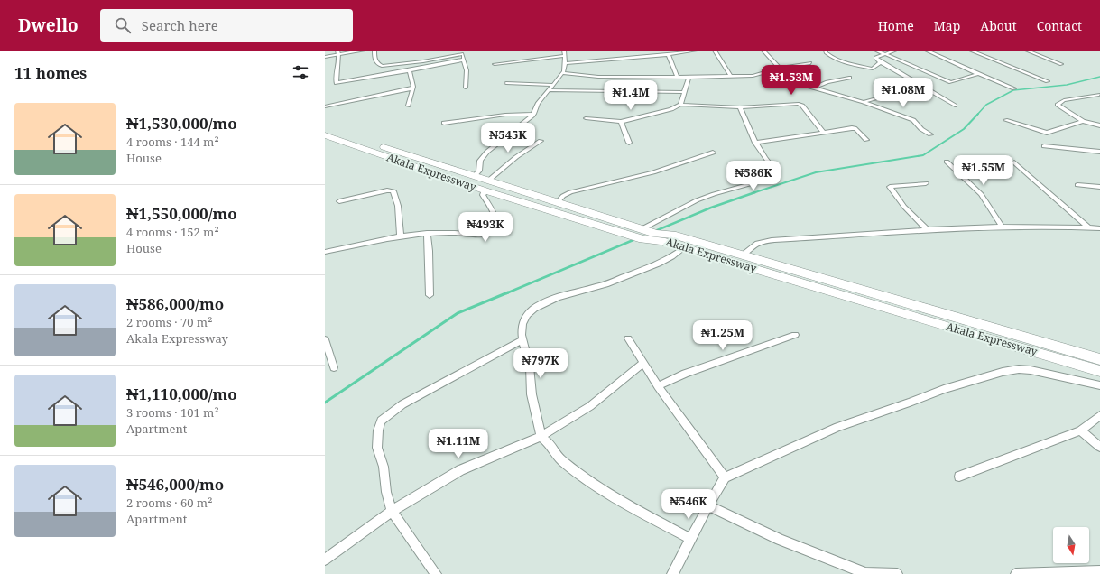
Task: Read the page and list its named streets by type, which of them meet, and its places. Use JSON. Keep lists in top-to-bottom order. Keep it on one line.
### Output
{"streets":{"main road":["Akala Expressway"]},"north":"bottom","page":{"header":"Dwello","search":"Search here","nav":["Home","Map","About","Contact"],"heading":"11 homes","price":["₦1.53M","₦1.08M","₦1.4M","₦545K","₦1.55M","₦586K","₦493K","₦1.25M","₦797K","₦1.11M","₦546K"],"list":[{"name":"₦1,530,000/mo","note":"4 rooms · 144 m² · House"},{"name":"₦1,550,000/mo","note":"4 rooms · 152 m² · House"},{"name":"₦586,000/mo","note":"2 rooms · 70 m² · Akala Expressway"},{"name":"₦1,110,000/mo","note":"3 rooms · 101 m² · Apartment"},{"name":"₦546,000/mo","note":"2 rooms · 60 m² · Apartment"}]}}
